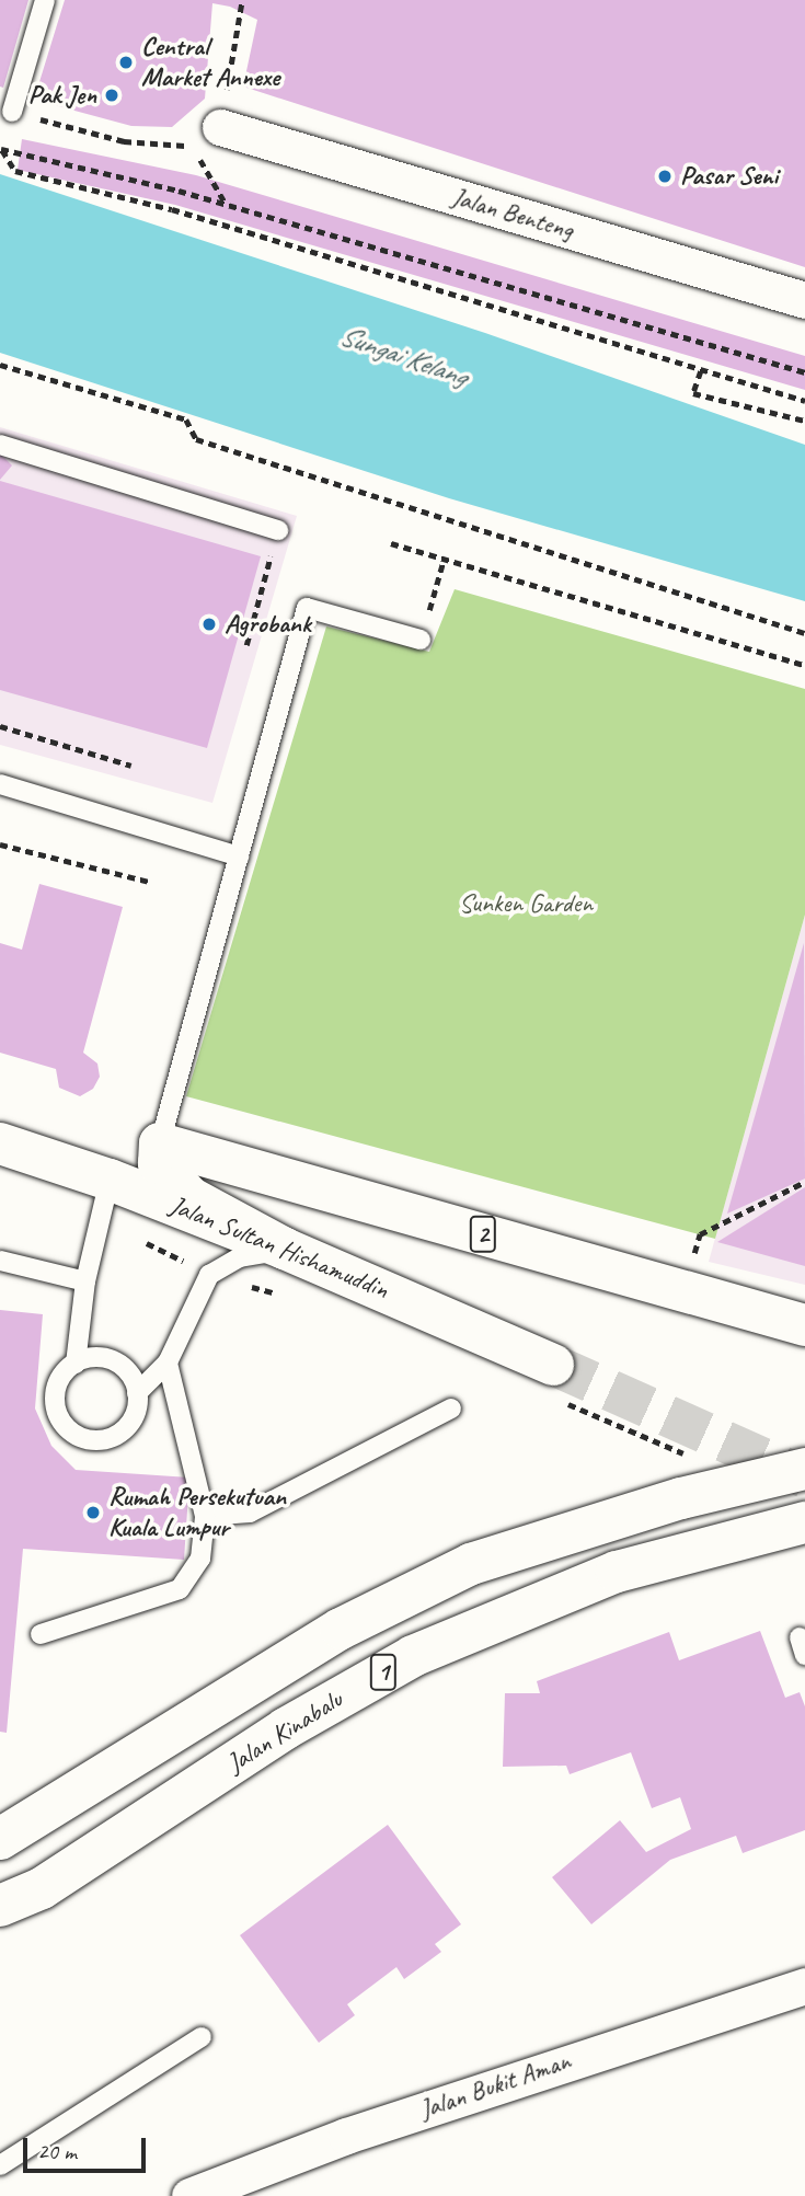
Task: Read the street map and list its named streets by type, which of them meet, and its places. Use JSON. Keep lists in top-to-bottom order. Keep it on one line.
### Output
{"streets":{"main road":["2","Jalan Sultan Hishamuddin","1","Jalan Kinabalu"],"street":["Jalan Benteng","Jalan Bukit Aman"]},"water":["Sungai Kelang"],"parks":["Sunken Garden"],"places":["Central Market Annexe","Pak Jen","Pasar Seni","Agrobank","Rumah Persekutuan Kuala Lumpur"],"scale_bar":"20 m"}
